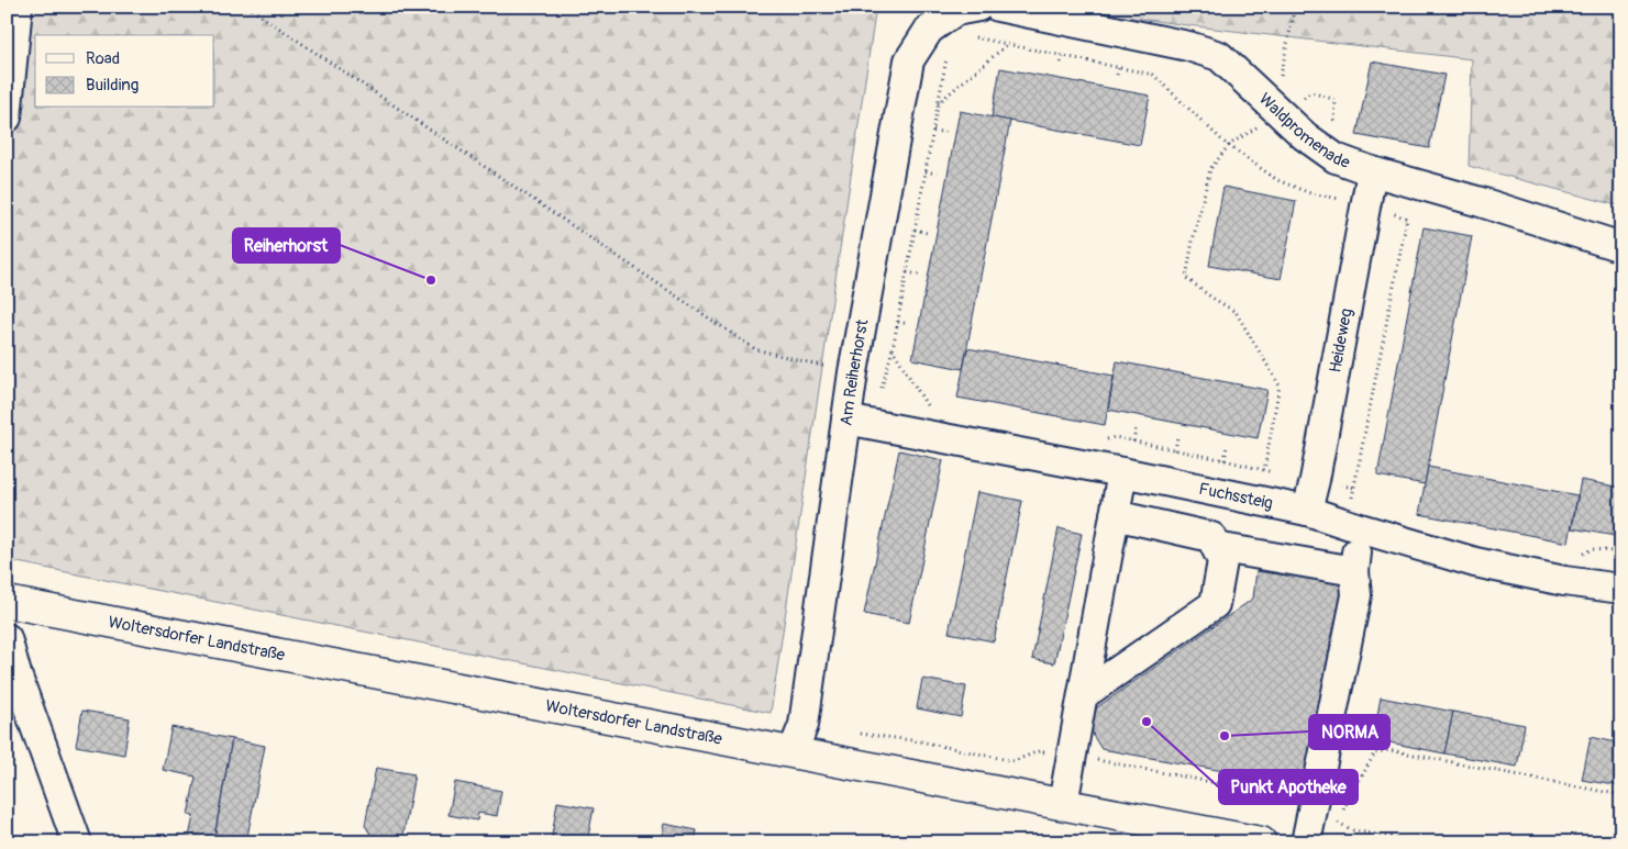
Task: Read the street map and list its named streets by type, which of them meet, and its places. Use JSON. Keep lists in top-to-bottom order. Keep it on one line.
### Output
{"streets":{"main road":["Woltersdorfer Landstraße"],"street":["Waldpromenade","Heideweg","Am Reiherhorst","Fuchssteig"]},"crossings":[["Waldpromenade","Heideweg"],["Heideweg","Fuchssteig"],["Am Reiherhorst","Fuchssteig"],["Am Reiherhorst","Woltersdorfer Landstraße"]],"places":["Reiherhorst","Punkt Apotheke","NORMA"],"legend":["Road","Building"]}
